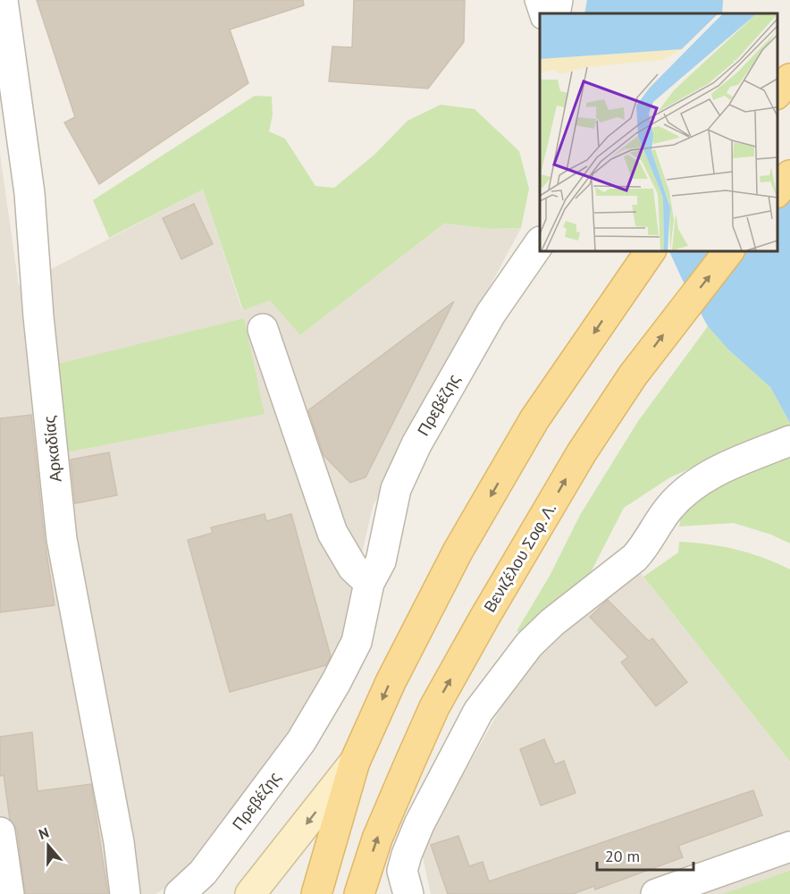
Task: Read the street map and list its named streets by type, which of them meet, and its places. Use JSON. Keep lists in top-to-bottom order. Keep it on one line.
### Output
{"streets":{"main road":["Βενιζέλου Σοφ. Λ."],"street":["Πρεβέζης","Αρκαδίας"]},"scale_bar":"20 m","north":"top"}
